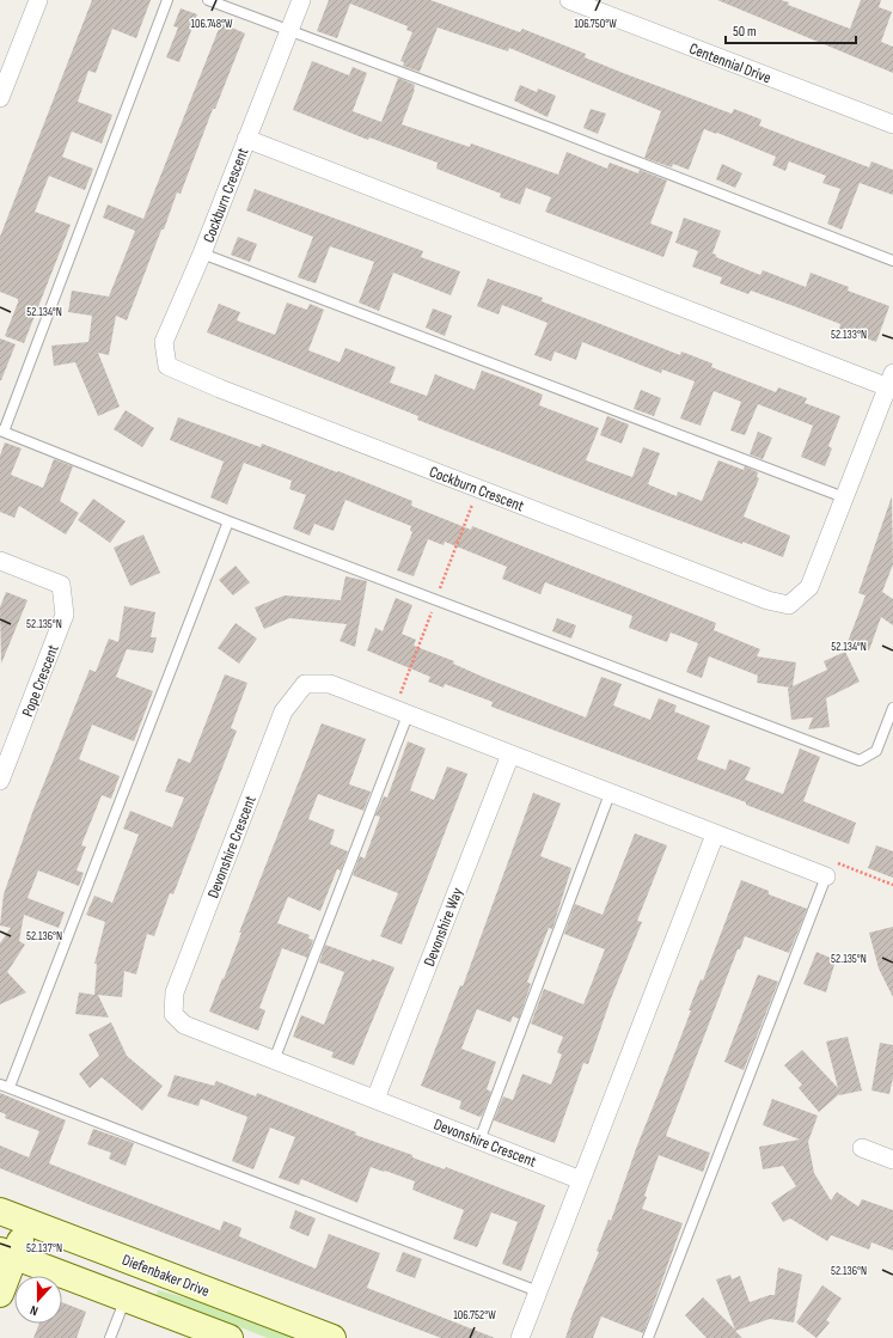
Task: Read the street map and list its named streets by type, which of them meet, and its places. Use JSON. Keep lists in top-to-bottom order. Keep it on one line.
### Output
{"streets":{"street":["Centennial Drive","Cockburn Crescent","Pope Crescent","Devonshire Crescent","Devonshire Way","Diefenbaker Drive"]},"crossings":[["Devonshire Crescent","Devonshire Way"]],"scale_bar":"50 m","north":"bottom","coordinates":["106.748°W","106.750°W","52.134°N","52.133°N","52.135°N","52.136°N","52.137°N","106.752°W"]}
